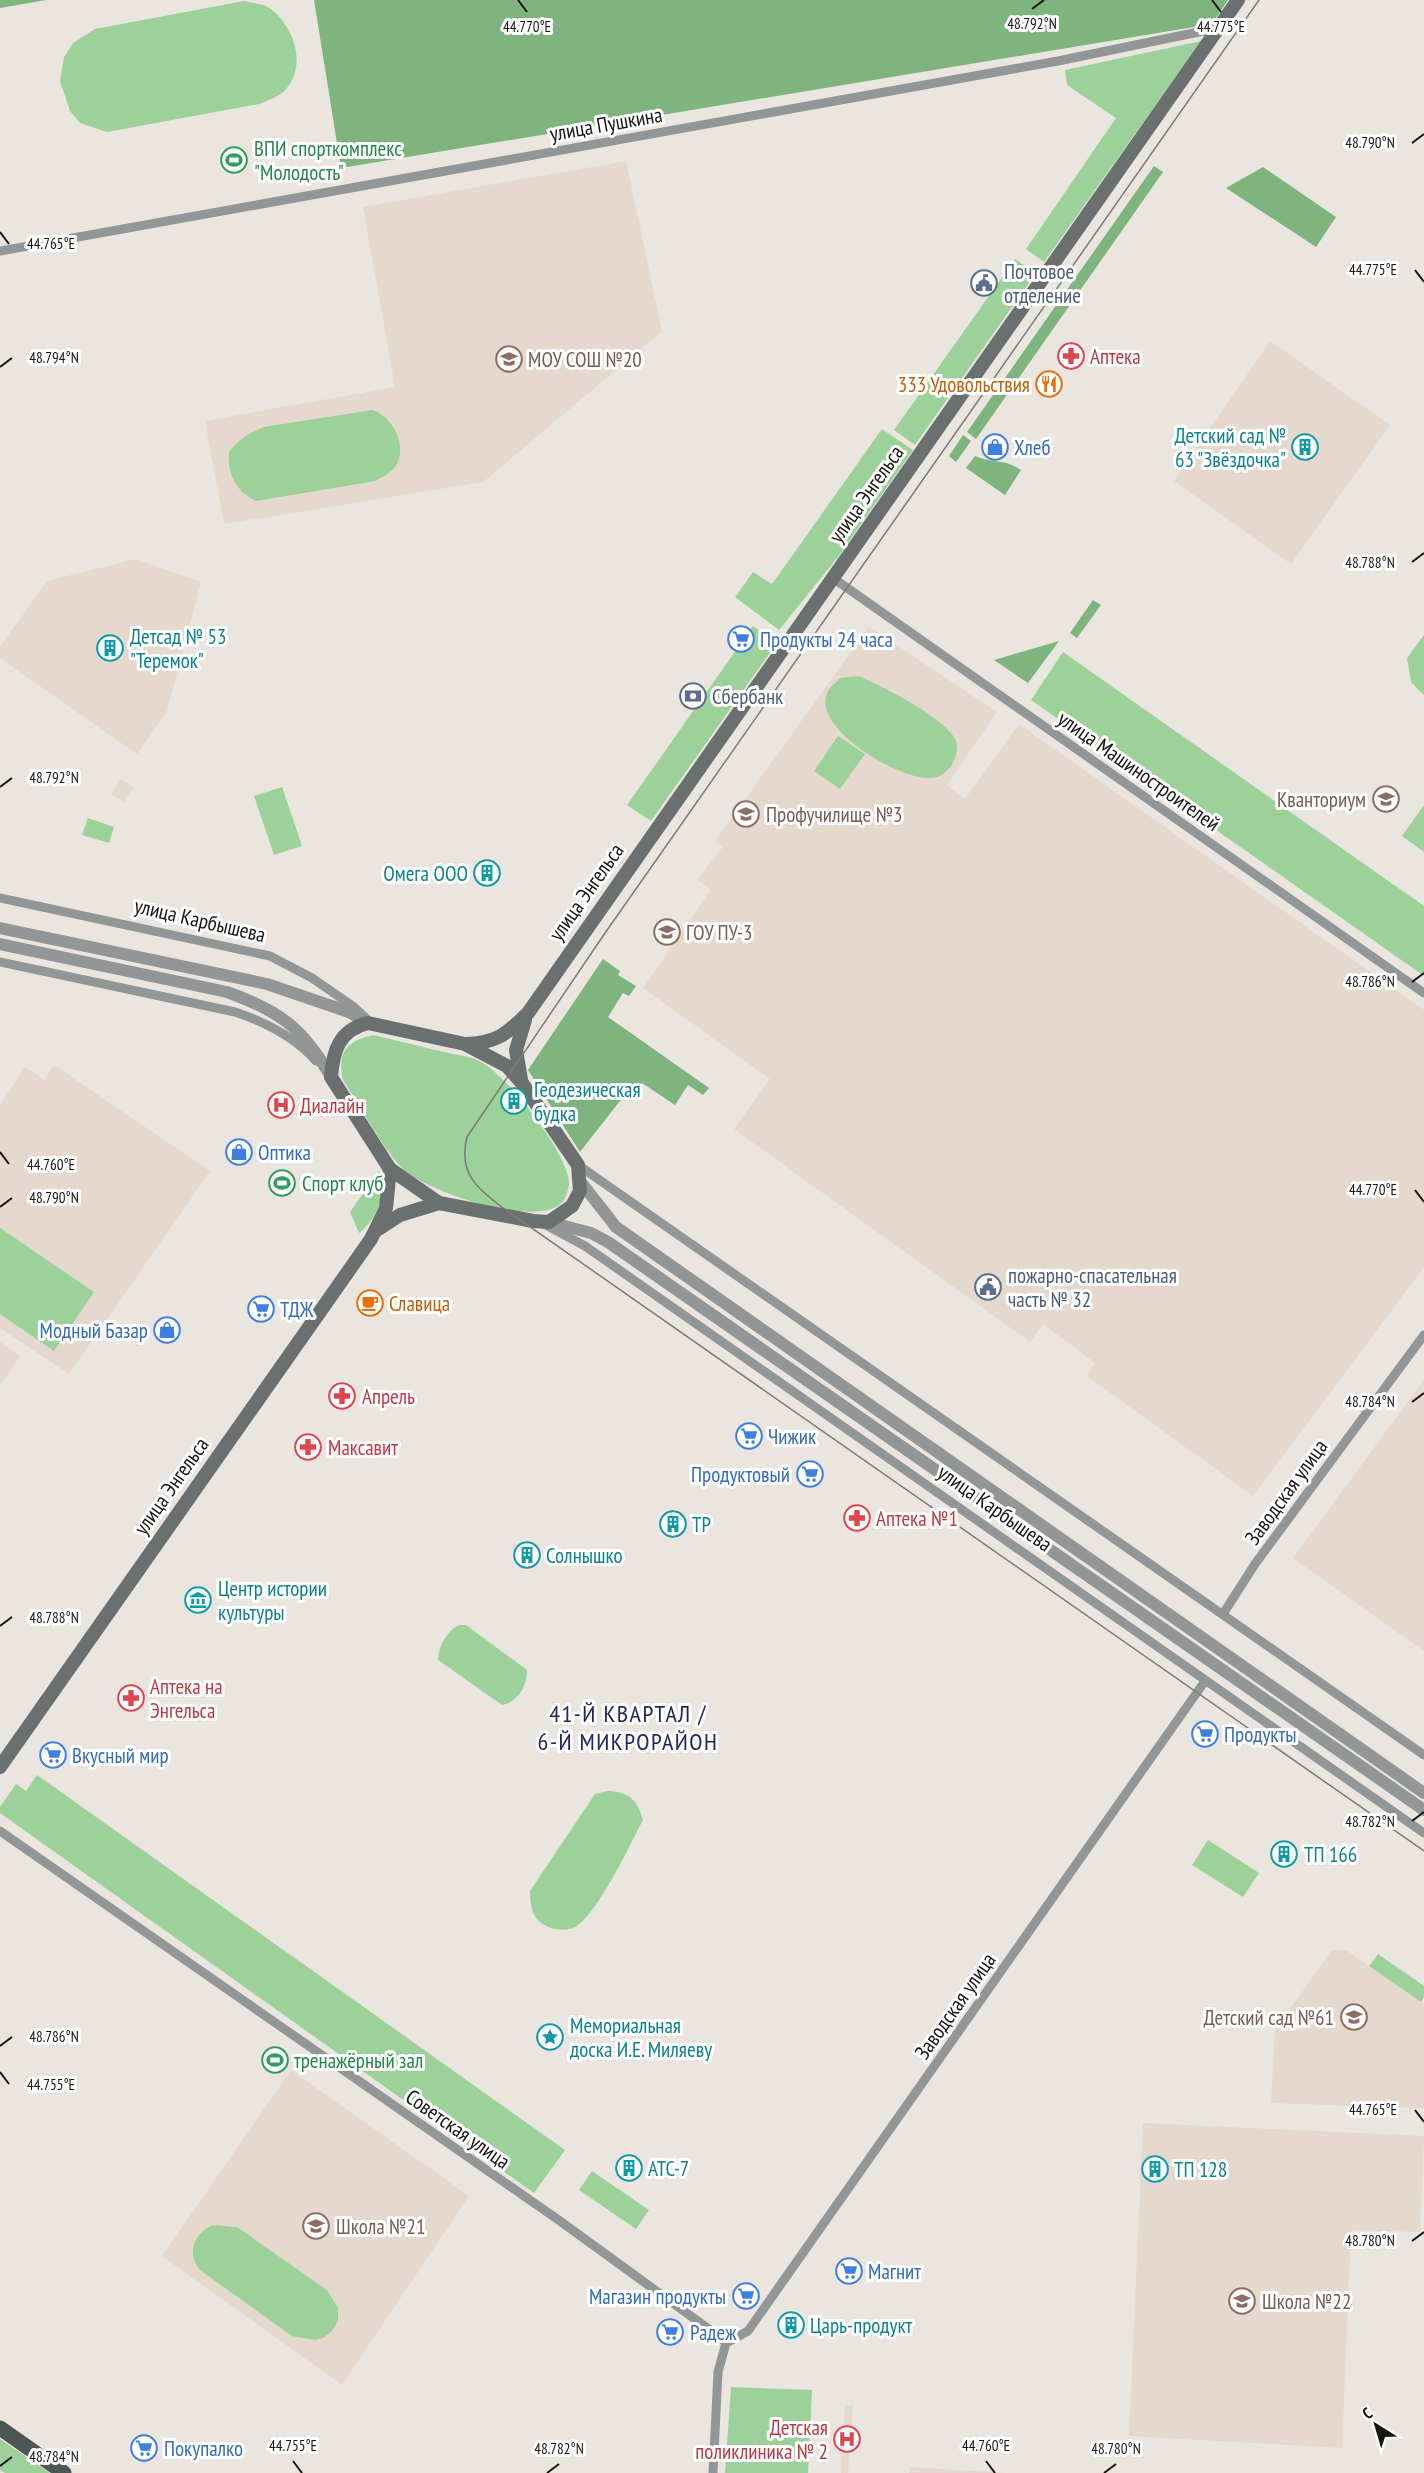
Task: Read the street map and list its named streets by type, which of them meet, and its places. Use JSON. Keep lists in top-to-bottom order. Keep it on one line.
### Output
{"streets":{"main road":["улица Энгельса","улица Карбышева"],"street":["улица Пушкина","улица Машиностроителей","Заводская улица","Советская улица"]},"crossings":[["улица Пушкина","улица Энгельса"],["улица Энгельса","улица Машиностроителей"],["улица Энгельса","улица Карбышева"],["улица Карбышева","Заводская улица"],["Заводская улица","Советская улица"]],"districts":["41-Й КВАРТАЛ / 6-Й МИКРОРАЙОН"],"places":{"sports":["ВПИ спорткомплекс \"Молодость\"","Спорт клуб","тренажёрный зал"],"public building":["Почтовое отделение","пожарно-спасательная часть № 32"],"pharmacy":["Аптека","Апрель","Максавит","Аптека №1","Аптека на Энгельса"],"school or university":["МОУ СОШ №20","Кванториум","Профучилище №3","ГОУ ПУ-3","Детский сад №61","Школа №21","Школа №22"],"restaurant":["333 Удовольствия"],"shop":["Хлеб","Оптика","Модный Базар"],"building":["Детский сад № 63 \"Звёздочка\"","Детсад № 53 \"Теремок\"","Омега ООО","Геодезическая будка","ТР","Солнышко","ТП 166","АТС-7","ТП 128","Царь-продукт"],"supermarket":["Продукты 24 часа","ТДЖ","Чижик","Продуктовый","Продукты","Вкусный мир","Магнит","Магазин продукты","Радеж","Покупалко"],"bank":["Сбербанк"],"hospital":["Диалайн","Детская поликлиника № 2"],"cafe":["Славица"],"museum":["Центр истории культуры"],"place":["Мемориальная доска И.Е. Миляеву"]},"north":"top left","coordinates":["48.792°N","44.770°E","44.775°E","48.790°N","44.765°E","48.794°N","48.788°N","48.786°N","44.760°E","48.784°N","48.782°N","44.755°E","48.780°N"]}
